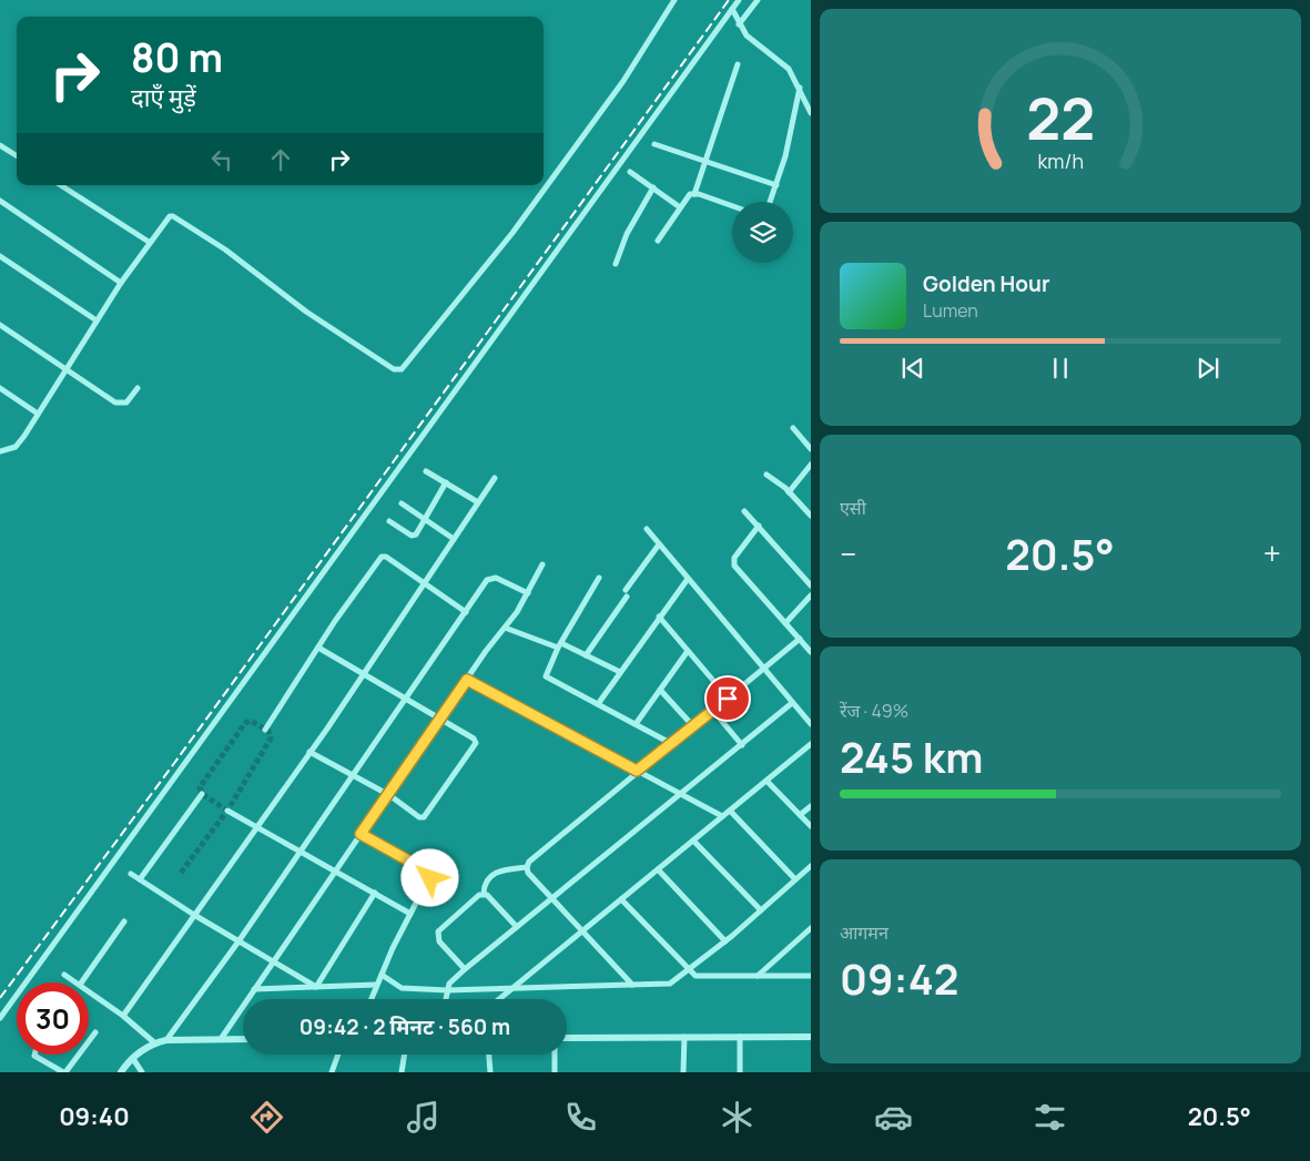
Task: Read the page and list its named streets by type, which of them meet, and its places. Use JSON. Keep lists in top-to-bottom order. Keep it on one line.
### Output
{"page":{"turn":["80 m","दाएँ मुड़ें"],"song":["Golden Hour","Lumen"],"tile":["एसी",["रेंज · 49%","245 km"],["आगमन","09:42"]],"heat":["−","20.5°","+"],"limit":"30","trip":"09:42 · 2 मिनट · 560 m","tabs":["09:40","20.5°"],"gauge":["22","km/h"]}}
